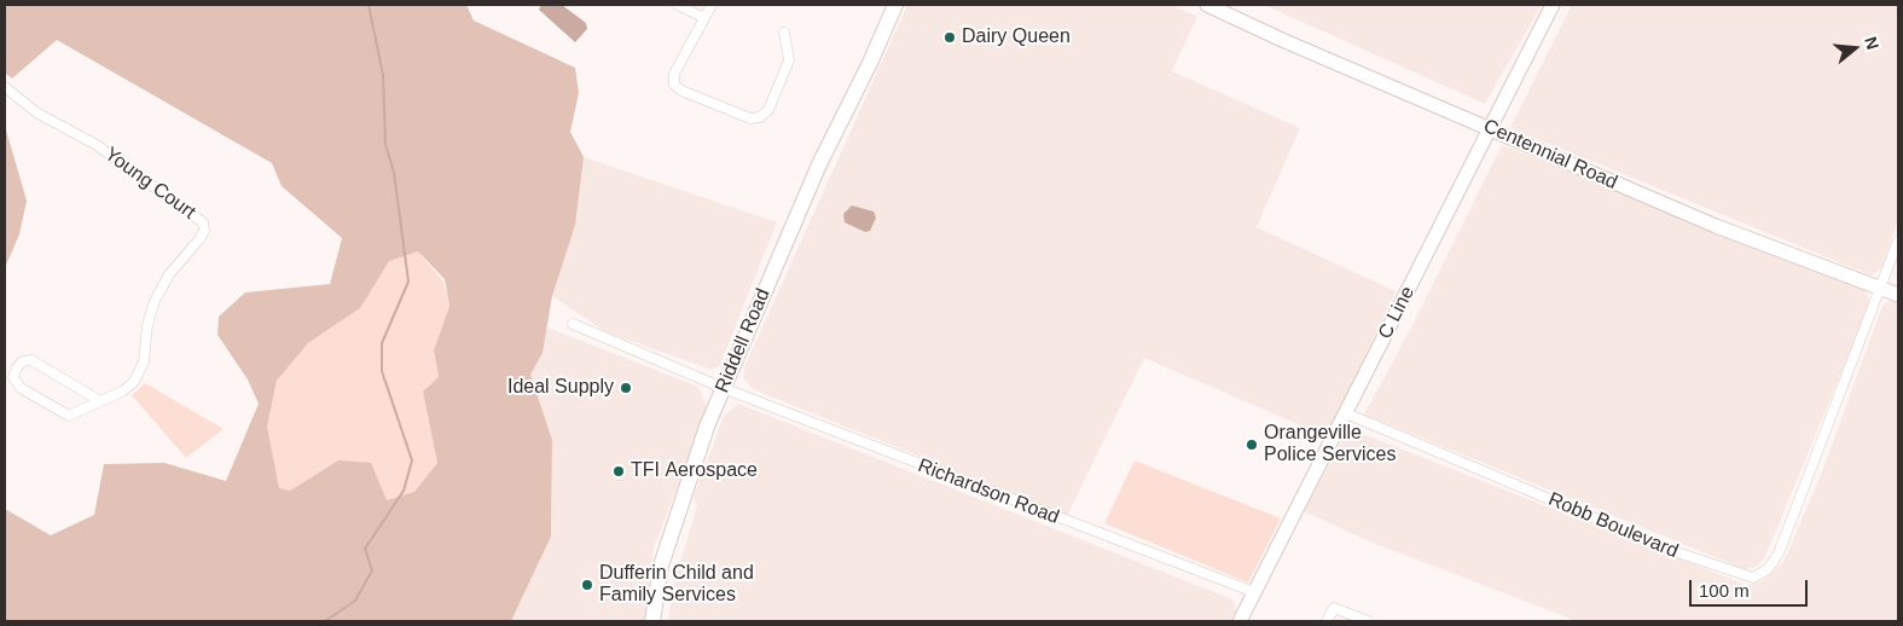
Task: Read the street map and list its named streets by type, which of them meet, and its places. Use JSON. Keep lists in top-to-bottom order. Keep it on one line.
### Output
{"streets":{"main road":["Riddell Road"],"street":["Centennial Road","Young Court","C Line","Richardson Road","Robb Boulevard"]},"crossings":[["Centennial Road","C Line"],["Centennial Road","Robb Boulevard"],["C Line","Richardson Road"],["C Line","Robb Boulevard"],["Riddell Road","Richardson Road"]],"places":["Dairy Queen","Ideal Supply","Orangeville Police Services","TFI Aerospace","Dufferin Child and Family Services"],"scale_bar":"100 m","north":"right"}
